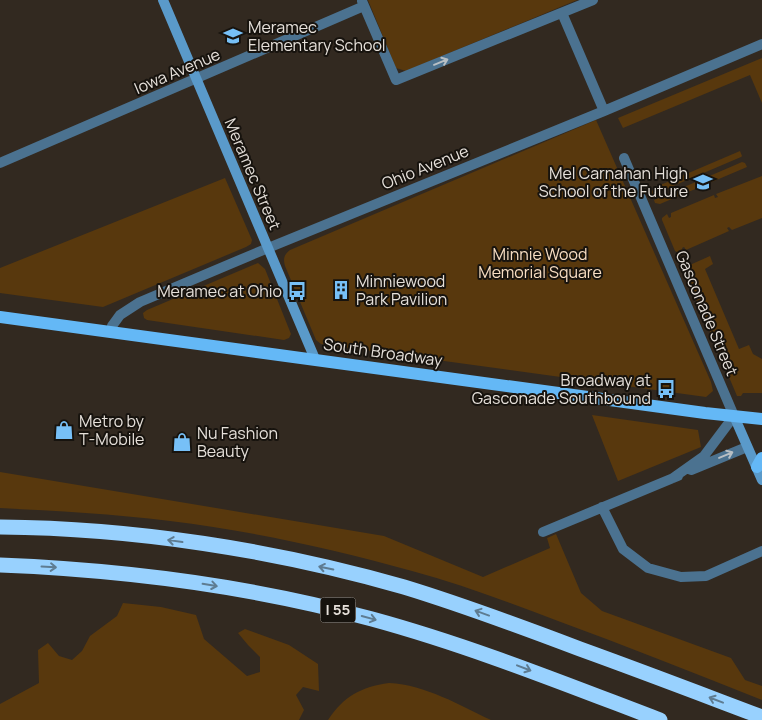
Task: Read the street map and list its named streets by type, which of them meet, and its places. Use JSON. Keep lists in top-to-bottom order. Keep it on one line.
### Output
{"streets":{"highway":["I 55"],"main road":["South Broadway"],"street":["Iowa Avenue","Ohio Avenue","Meramec Street","Gasconade Street"]},"crossings":[["Iowa Avenue","Meramec Street"],["Ohio Avenue","Meramec Street"],["Ohio Avenue","South Broadway"],["Meramec Street","South Broadway"],["Gasconade Street","South Broadway"]],"parks":["Minnie Wood Memorial Square"],"places":{"school or university":["Meramec Elementary School","Mel Carnahan High School of the Future"],"building":["Minniewood Park Pavilion"],"bus stop":["Meramec at Ohio","Broadway at Gasconade Southbound"],"shop":["Metro by T-Mobile","Nu Fashion Beauty"]}}
